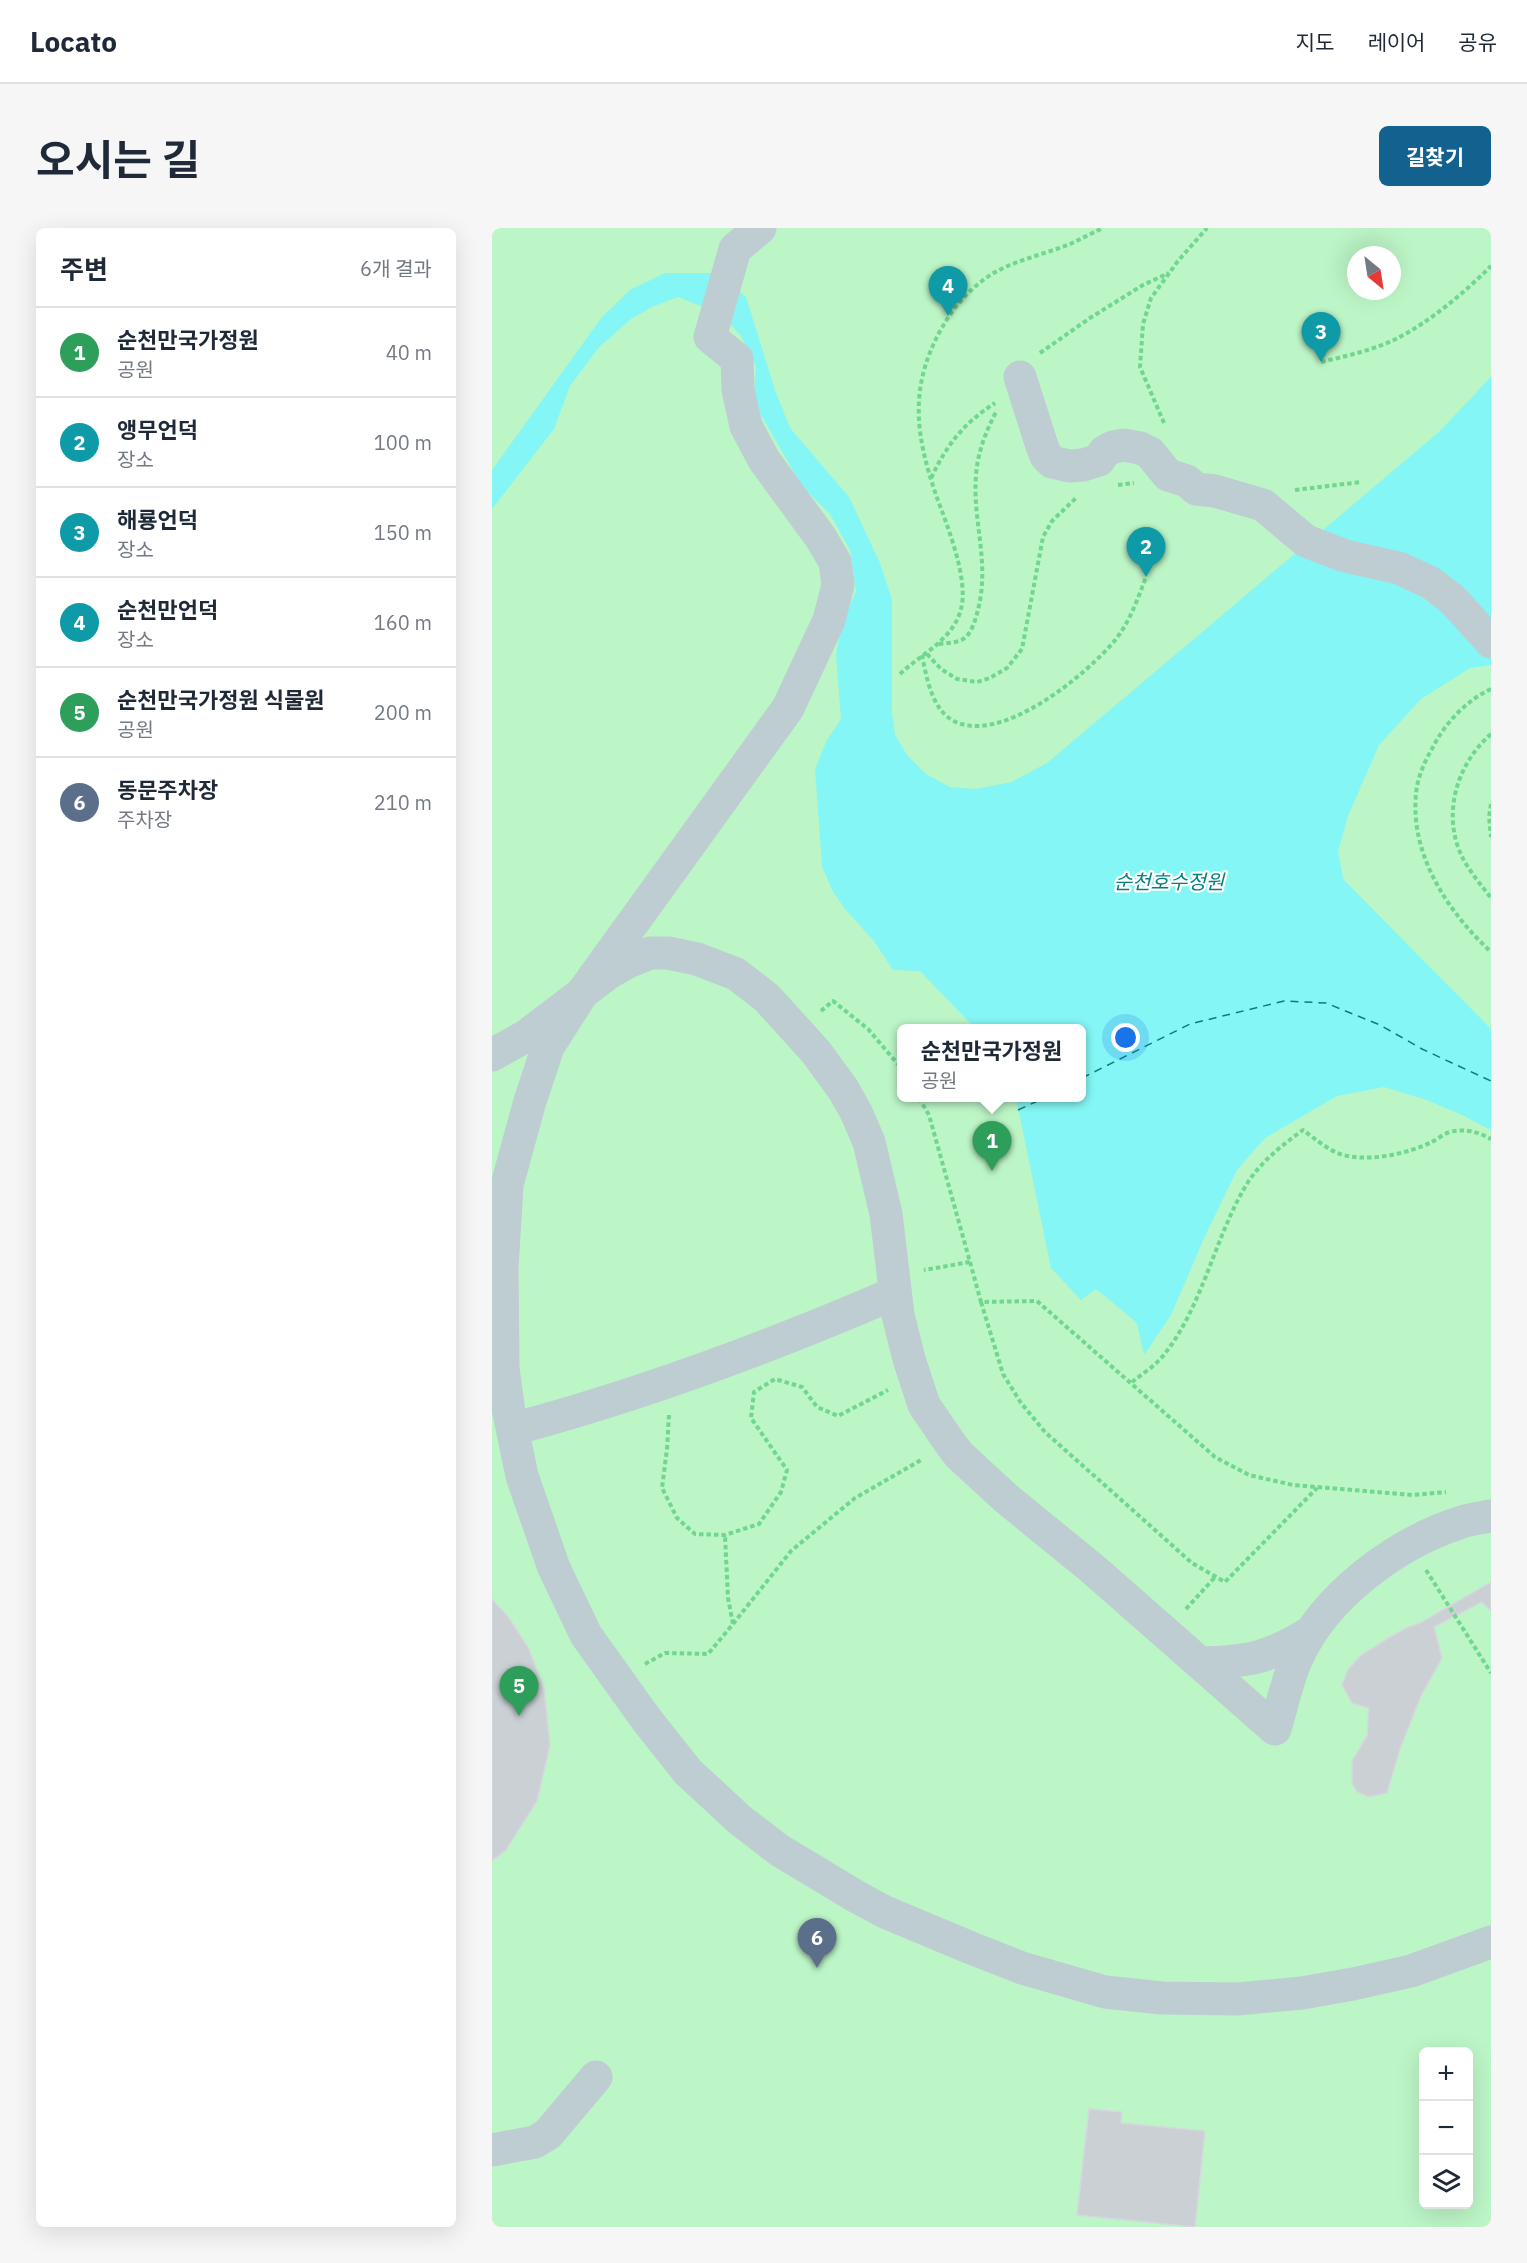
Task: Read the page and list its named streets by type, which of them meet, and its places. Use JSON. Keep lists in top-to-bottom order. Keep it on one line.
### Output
{"water":["순천호수정원"],"north":"bottom right","page":{"header":"Locato","nav":["지도","레이어","공유"],"title":"오시는 길","buttons":"길찾기","heading":["주변","6개 결과"],"pins":["4","3","2","1","5","6"],"list":[{"mark":"1","name":"순천만국가정원","note":"공원","value":"40 m"},{"mark":"2","name":"앵무언덕","note":"장소","value":"100 m"},{"mark":"3","name":"해룡언덕","note":"장소","value":"150 m"},{"mark":"4","name":"순천만언덕","note":"장소","value":"160 m"},{"mark":"5","name":"순천만국가정원 식물원","note":"공원","value":"200 m"},{"mark":"6","name":"동문주차장","note":"주차장","value":"210 m"}],"popup":["순천만국가정원","공원"],"map_buttons":["+","−"]}}
